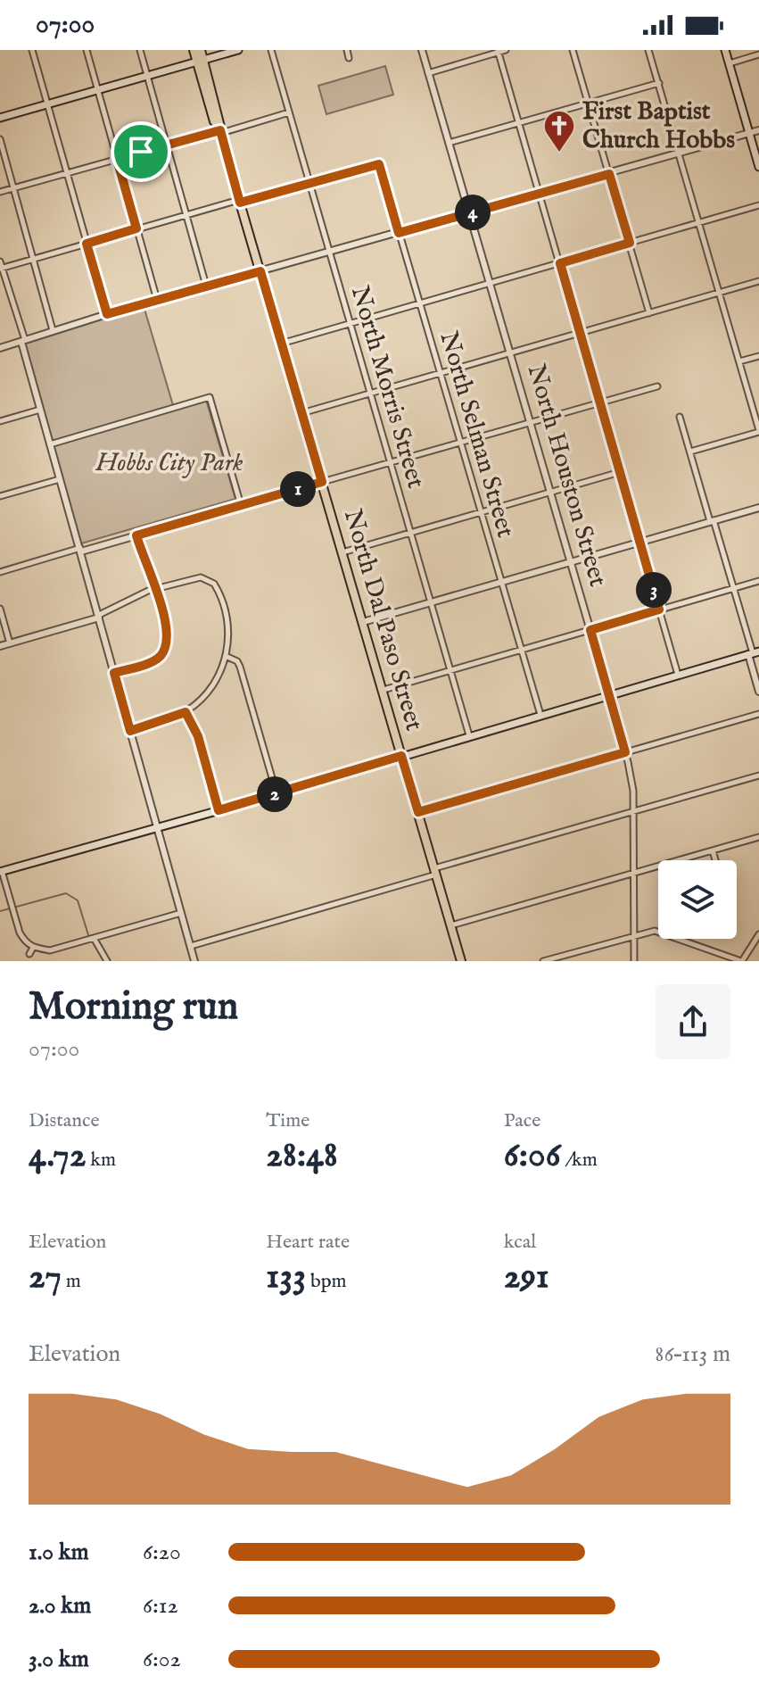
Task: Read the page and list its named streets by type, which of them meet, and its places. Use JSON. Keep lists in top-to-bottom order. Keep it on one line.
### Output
{"streets":{"main road":["North Dal Paso Street"],"street":["North Morris Street","North Selman Street","North Houston Street"]},"crossings":[["North Morris Street","North Selman Street"]],"parks":["Hobbs City Park"],"places":{"church":["First Baptist Church Hobbs"]},"page":{"status":"07:00","pins":["4","1","3","2"],"heading":["Morning run","07:00"],"stats":[["Distance","4.72 km"],["Time","28:48"],["Pace","6:06 /km"],["Elevation","27 m"],["Heart rate","133 bpm"],["kcal","291"]],"chart":["Elevation","86–113 m"],"list":[{"name":"1.0 km","note":"6:20"},{"name":"2.0 km","note":"6:12"},{"name":"3.0 km","note":"6:02"}]}}
